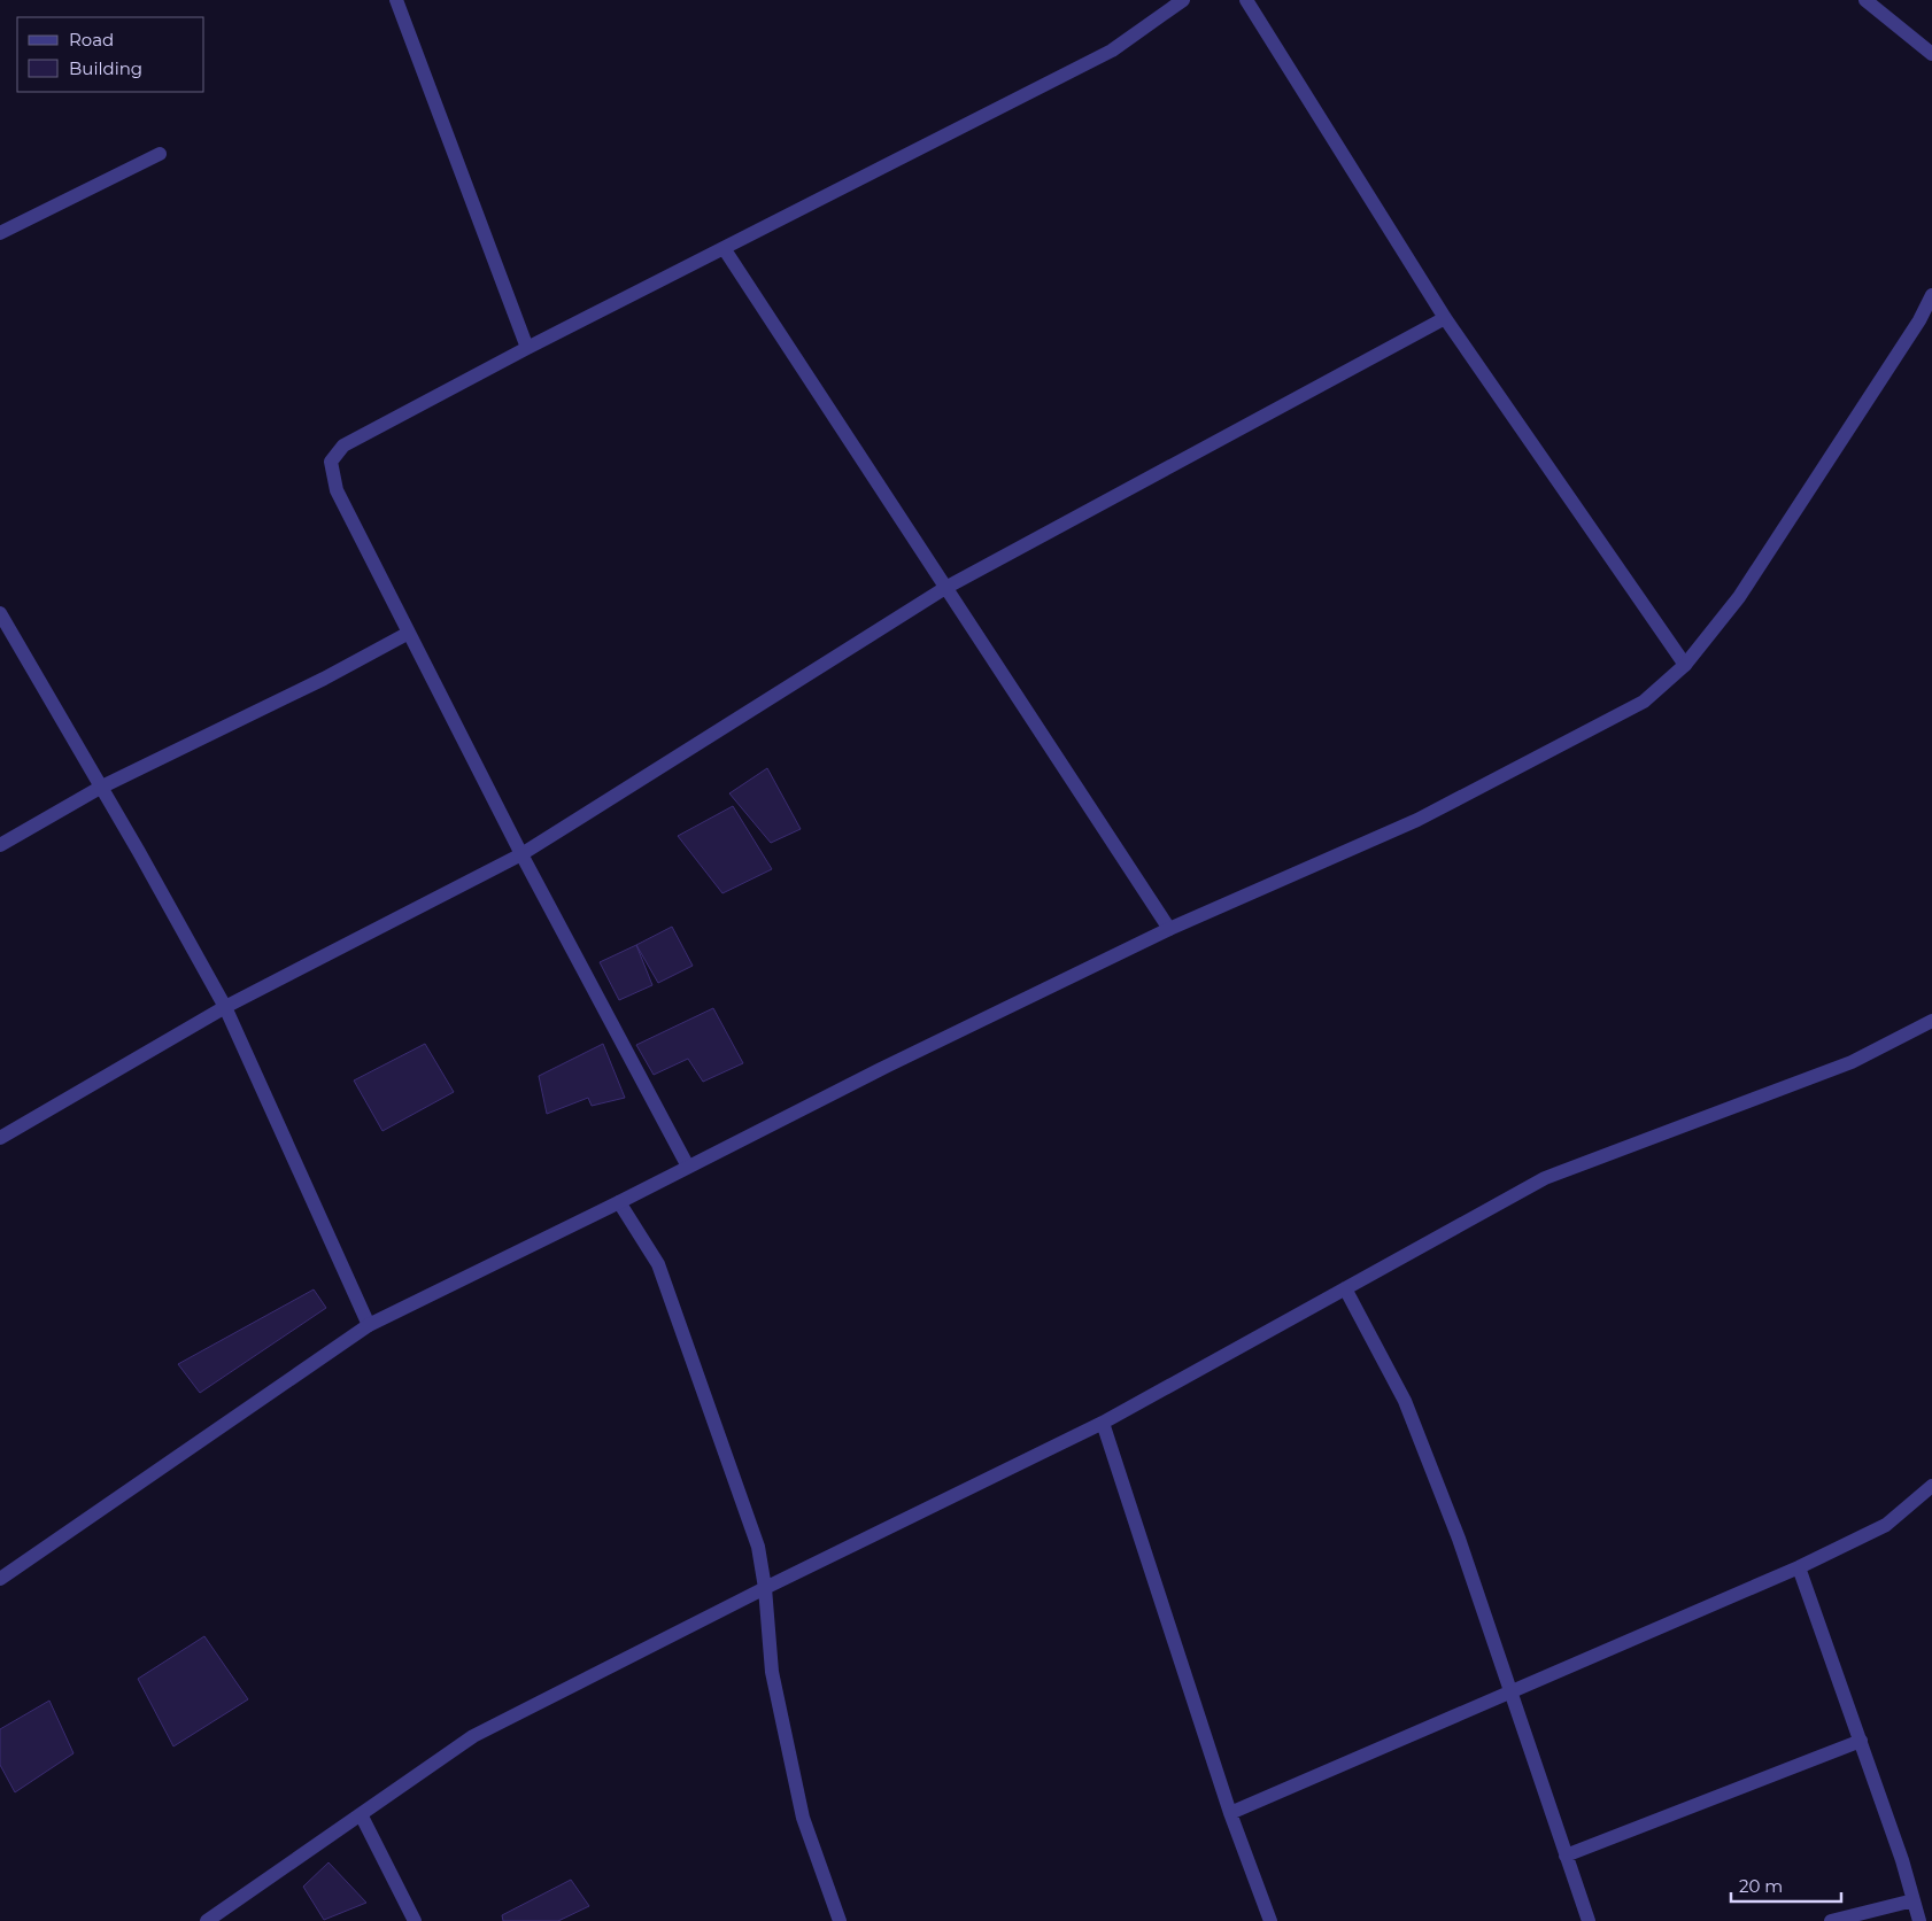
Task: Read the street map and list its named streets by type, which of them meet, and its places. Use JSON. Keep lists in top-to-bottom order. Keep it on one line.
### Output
{"legend":["Road","Building"],"scale_bar":"20 m"}
